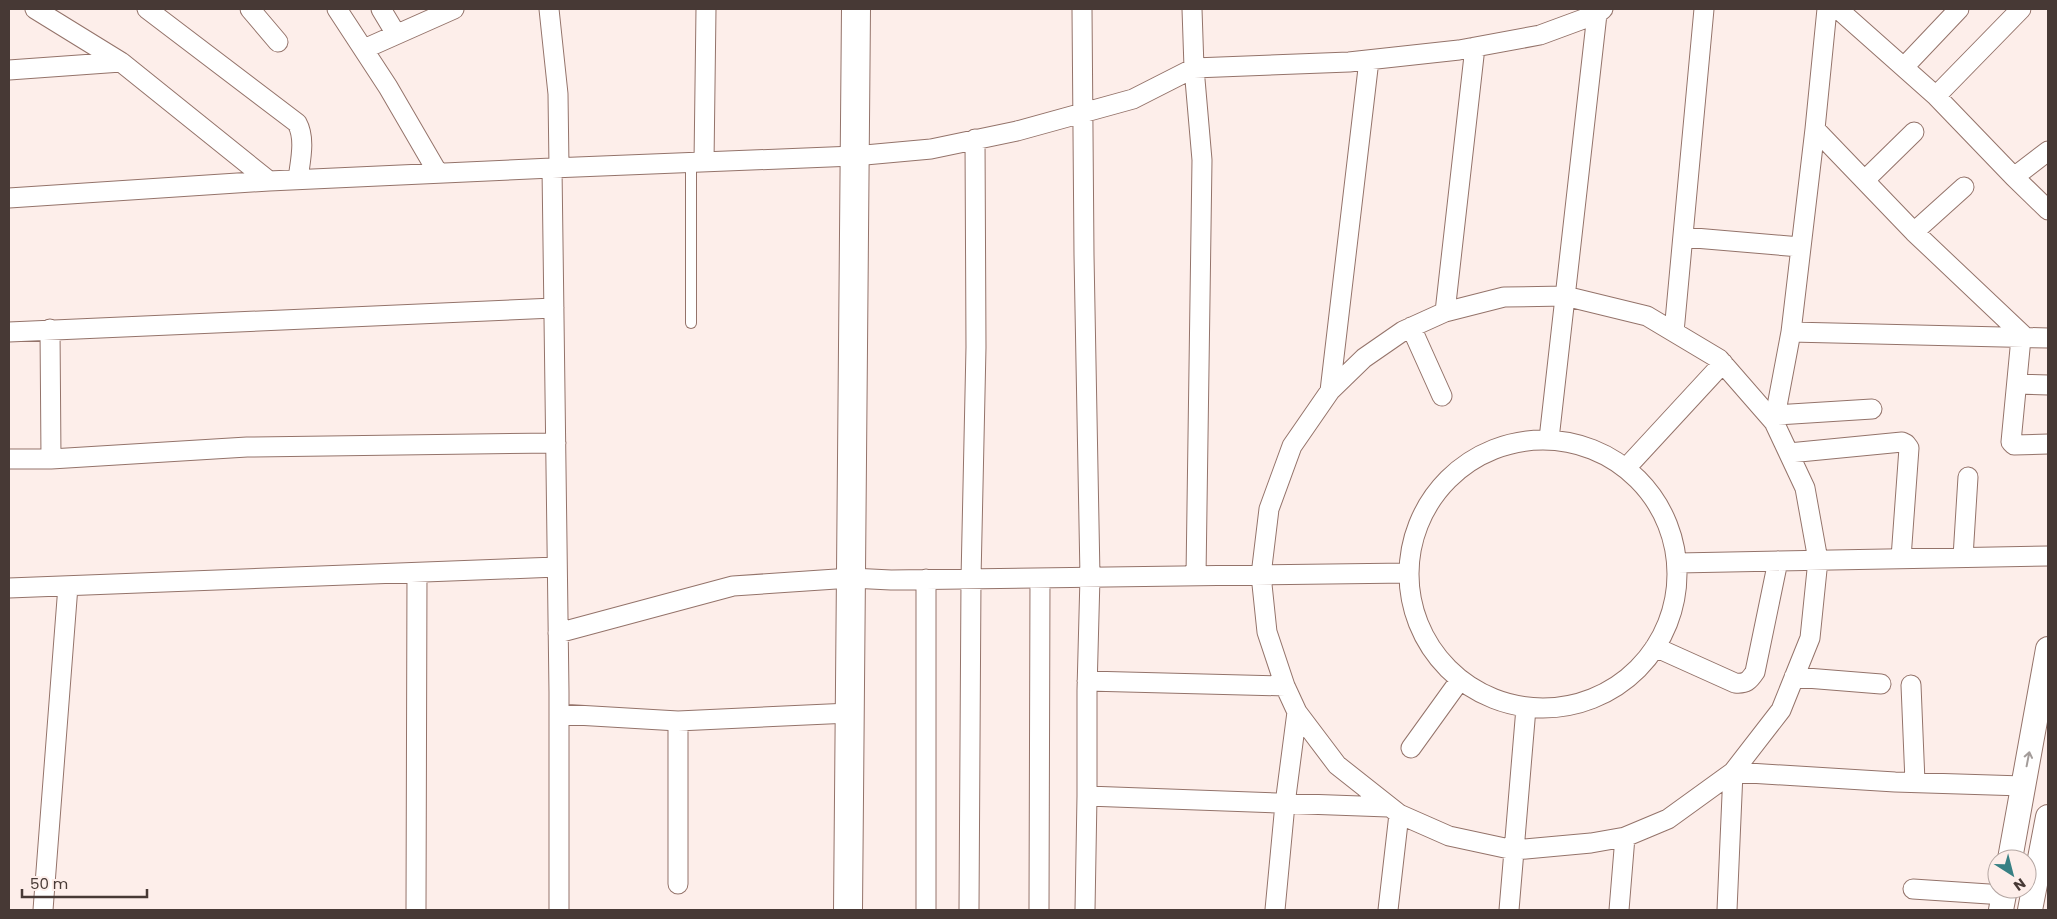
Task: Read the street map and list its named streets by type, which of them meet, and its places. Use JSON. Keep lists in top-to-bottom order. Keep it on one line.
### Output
{"scale_bar":"50 m","north":"bottom right"}
